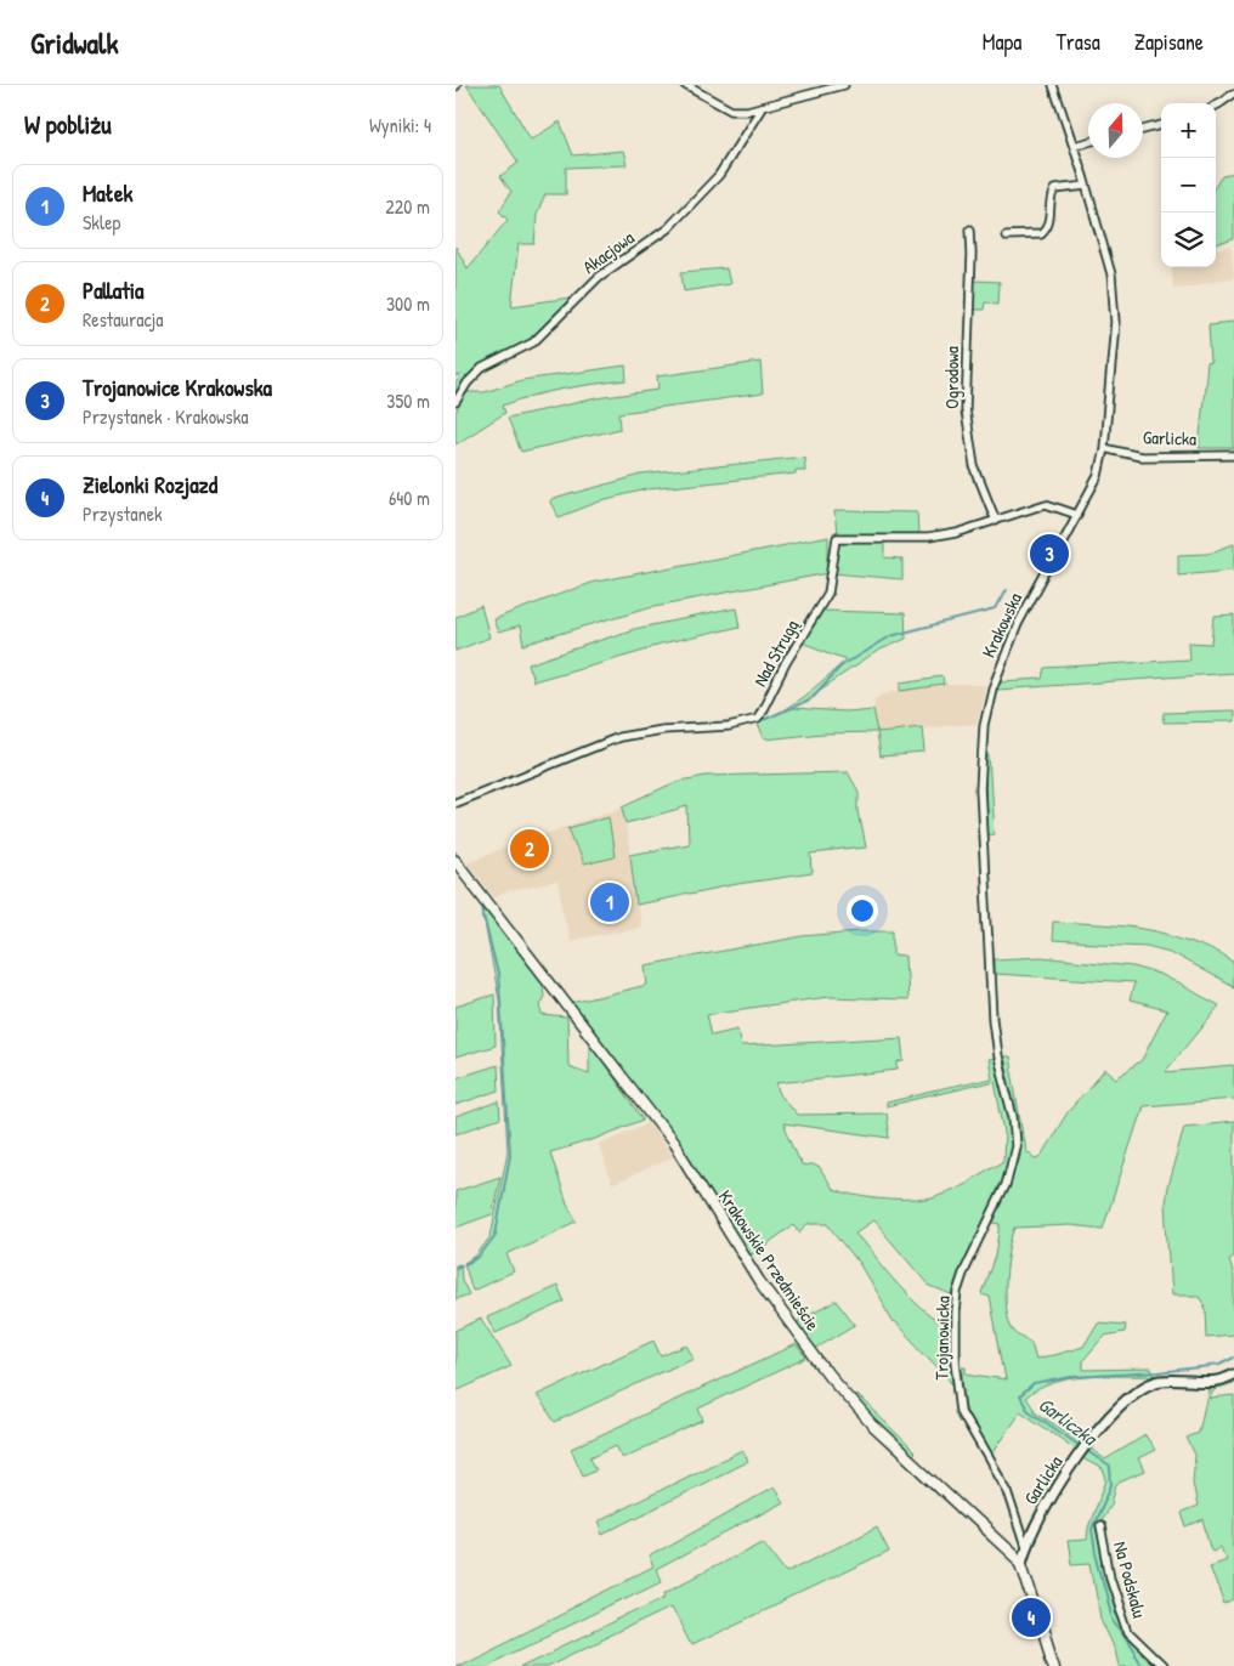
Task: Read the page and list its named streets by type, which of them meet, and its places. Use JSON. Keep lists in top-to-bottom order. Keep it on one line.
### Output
{"streets":{"main road":["Krakowskie Przedmieście"],"street":["Akacjowa","Ogrodowa","Garlicka","Krakowska","Nad Strugą","Trojanowicka","Na Podskalu"]},"crossings":[["Ogrodowa","Nad Strugą"],["Garlicka","Krakowska"],["Garlicka","Krakowskie Przedmieście"],["Garlicka","Trojanowicka"],["Krakowska","Nad Strugą"],["Krakowska","Trojanowicka"]],"water":["Garliczka"],"north":"top","page":{"header":"Gridwalk","nav":["Mapa","Trasa","Zapisane"],"heading":["W pobliżu","Wyniki: 4"],"map_buttons":["+","−"],"list":[{"mark":"1","name":"Małek","note":"Sklep","value":"220 m"},{"mark":"2","name":"Pallatia","note":"Restauracja","value":"300 m"},{"mark":"3","name":"Trojanowice Krakowska","note":"Przystanek · Krakowska","value":"350 m"},{"mark":"4","name":"Zielonki Rozjazd","note":"Przystanek","value":"640 m"}],"pins":["3","2","1","4"]}}
